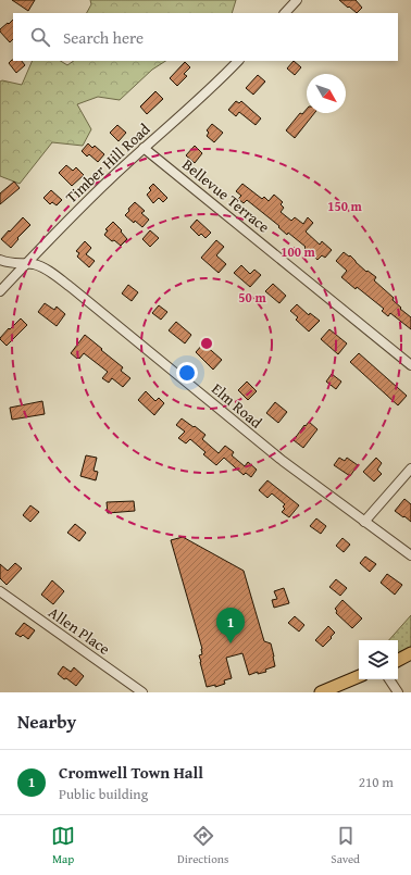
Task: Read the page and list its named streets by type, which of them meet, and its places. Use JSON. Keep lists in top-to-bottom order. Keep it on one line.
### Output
{"streets":{"street":["Timber Hill Road","Bellevue Terrace","Elm Road","Allen Place"]},"crossings":[["Timber Hill Road","Bellevue Terrace"],["Timber Hill Road","Elm Road"]],"north":"bottom right","page":{"search":"Search here","pins":"1","heading":"Nearby","list":[{"mark":"1","name":"Cromwell Town Hall","note":"Public building","value":"210 m"}],"nav":["Map","Directions","Saved"]},"rings":["150 m","100 m","50 m"]}
